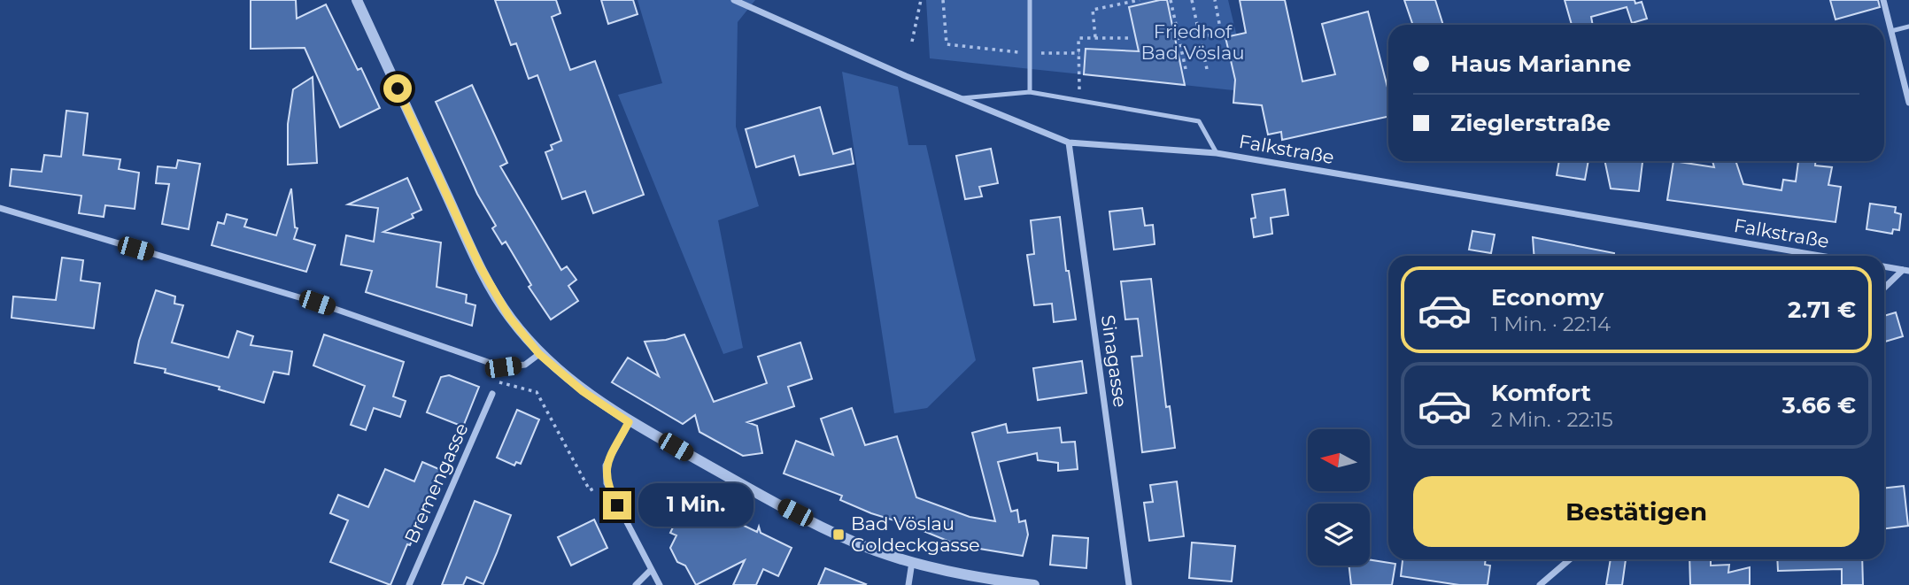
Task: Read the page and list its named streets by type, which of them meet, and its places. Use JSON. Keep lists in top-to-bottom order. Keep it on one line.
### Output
{"streets":{"street":["Falkstraße","Sinagasse","Bremengasse"]},"crossings":[["Falkstraße","Sinagasse"]],"parks":["Friedhof Bad Vöslau"],"places":{"transit":["Bad Vöslau Goldeckgasse"]},"north":"left","page":{"banner":["Haus Marianne","Zieglerstraße"],"list":[{"name":"Economy","note":"1 Min. · 22:14","value":"2.71 €"},{"name":"Komfort","note":"2 Min. · 22:15","value":"3.66 €"}],"buttons":"Bestätigen","bubble":"1 Min."}}
